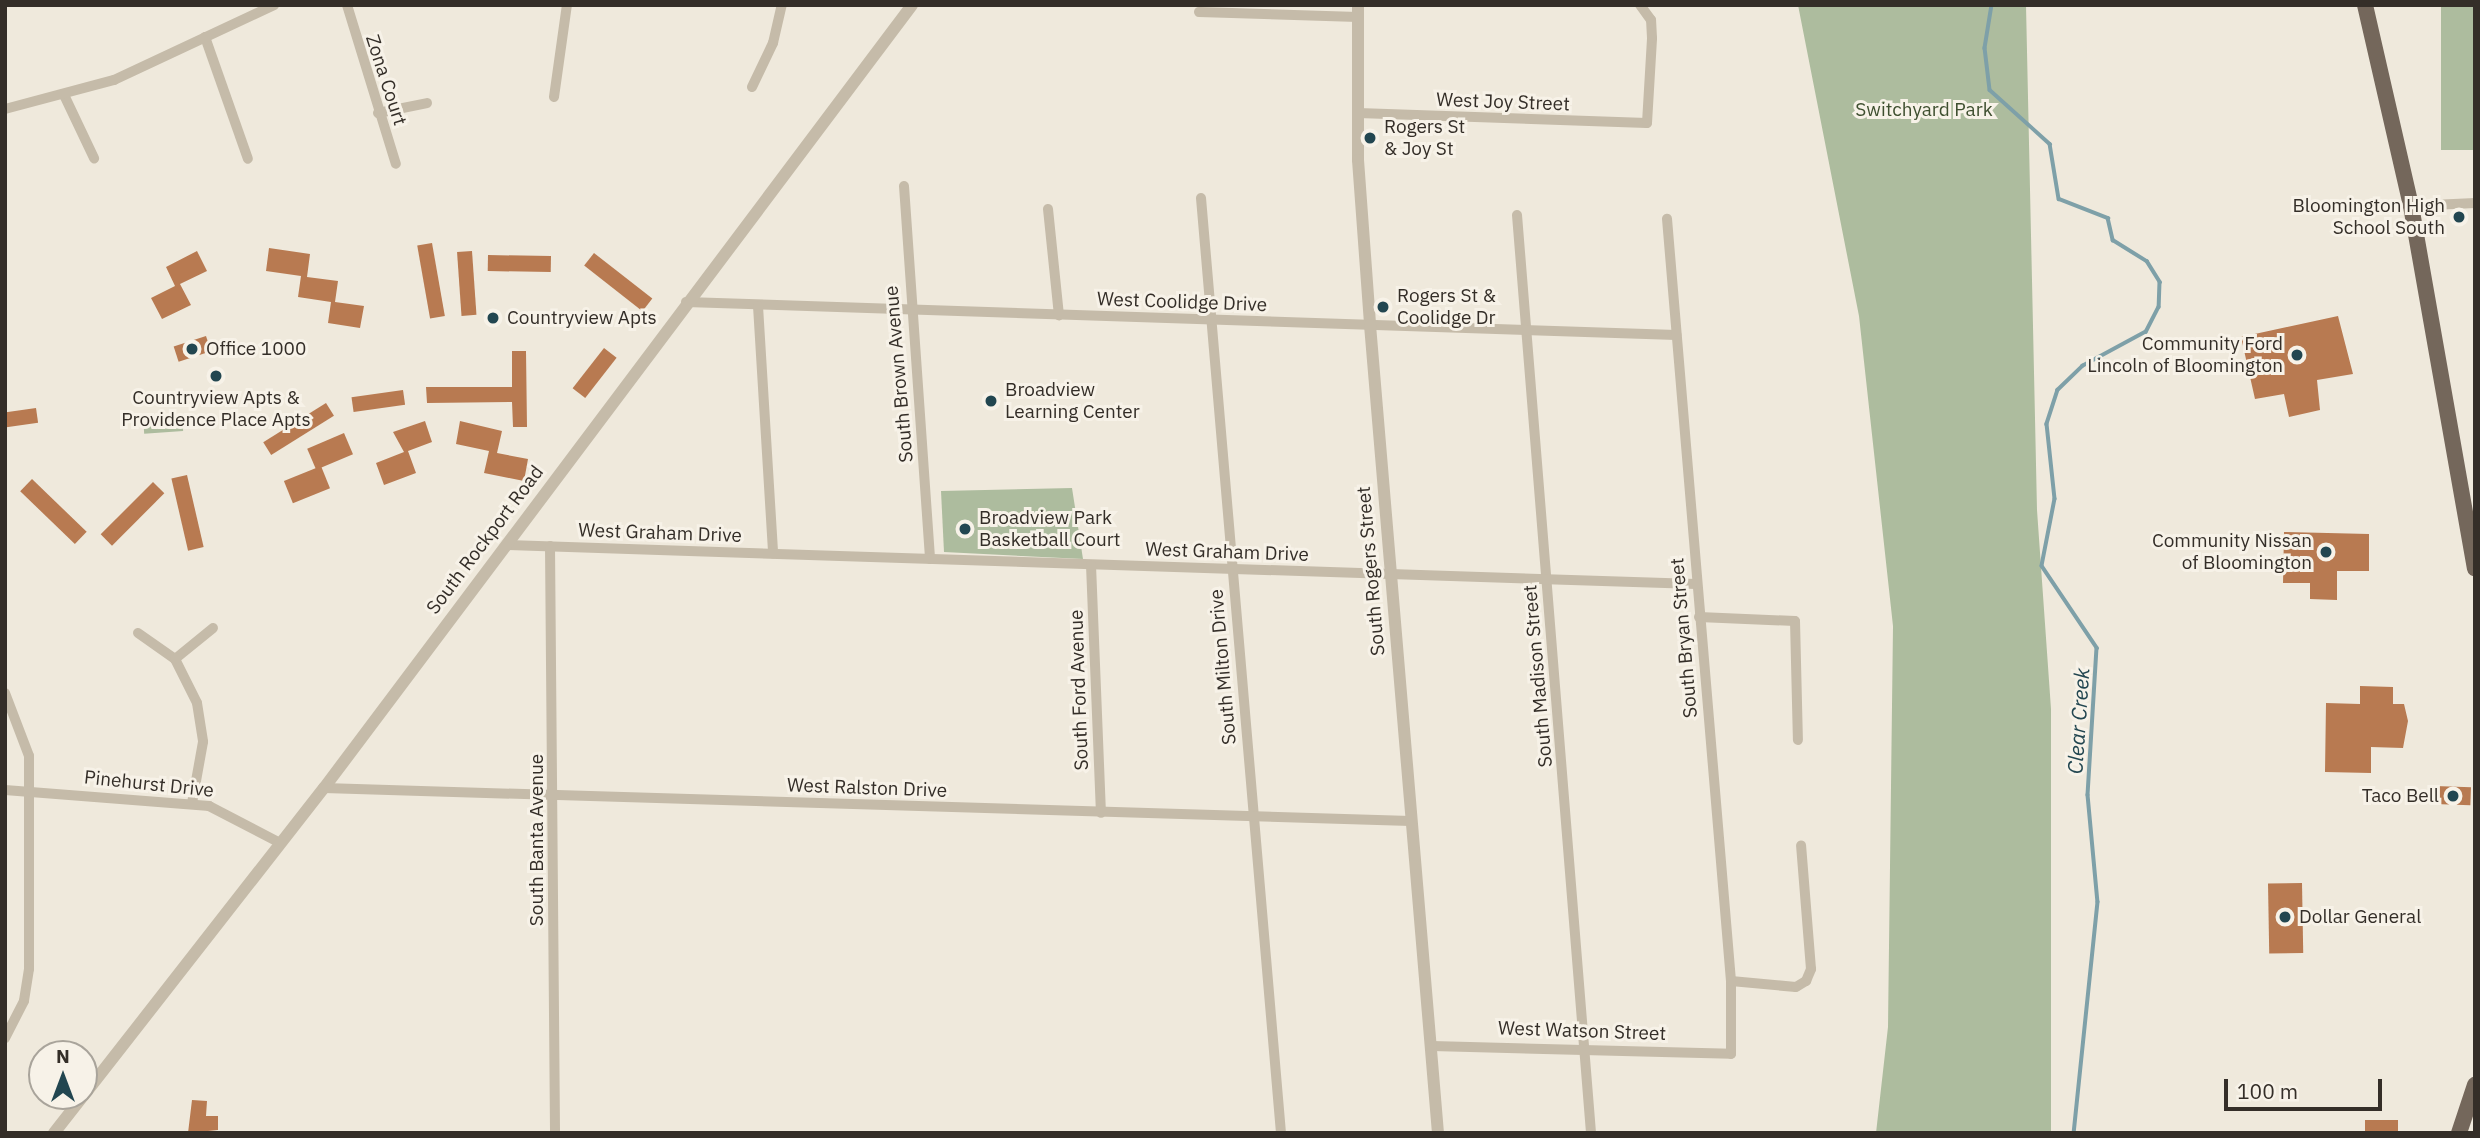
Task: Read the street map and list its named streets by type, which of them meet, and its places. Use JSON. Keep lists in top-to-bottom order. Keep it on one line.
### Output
{"streets":{"street":["Zona Court","West Joy Street","West Coolidge Drive","South Brown Avenue","West Graham Drive","South Rockport Road","South Rogers Street","South Bryan Street","South Milton Drive","South Madison Street","South Ford Avenue","Pinehurst Drive","West Ralston Drive","South Banta Avenue","West Watson Street"]},"crossings":[["West Joy Street","South Rogers Street"],["West Coolidge Drive","South Brown Avenue"],["West Coolidge Drive","South Rockport Road"],["West Coolidge Drive","South Rogers Street"],["West Coolidge Drive","South Bryan Street"],["West Coolidge Drive","South Milton Drive"],["West Coolidge Drive","South Madison Street"],["South Brown Avenue","West Graham Drive"],["West Graham Drive","South Rockport Road"],["West Graham Drive","South Rogers Street"],["West Graham Drive","South Bryan Street"],["West Graham Drive","South Milton Drive"],["West Graham Drive","South Madison Street"],["West Graham Drive","South Ford Avenue"],["West Graham Drive","South Banta Avenue"],["South Rockport Road","Pinehurst Drive"],["South Rockport Road","West Ralston Drive"],["South Rogers Street","West Ralston Drive"],["South Rogers Street","West Watson Street"],["South Bryan Street","West Watson Street"],["South Milton Drive","West Ralston Drive"],["South Madison Street","West Watson Street"],["South Ford Avenue","West Ralston Drive"],["West Ralston Drive","South Banta Avenue"]],"water":["Clear Creek"],"parks":["Switchyard Park"],"places":["Rogers St & Joy St","Bloomington High School South","Rogers St & Coolidge Dr","Countryview Apts","Office 1000","Community Ford Lincoln of Bloomington","Countryview Apts & Providence Place Apts","Broadview Learning Center","Broadview Park Basketball Court","Community Nissan of Bloomington","Taco Bell","Dollar General"],"scale_bar":"100 m","north":"top"}
